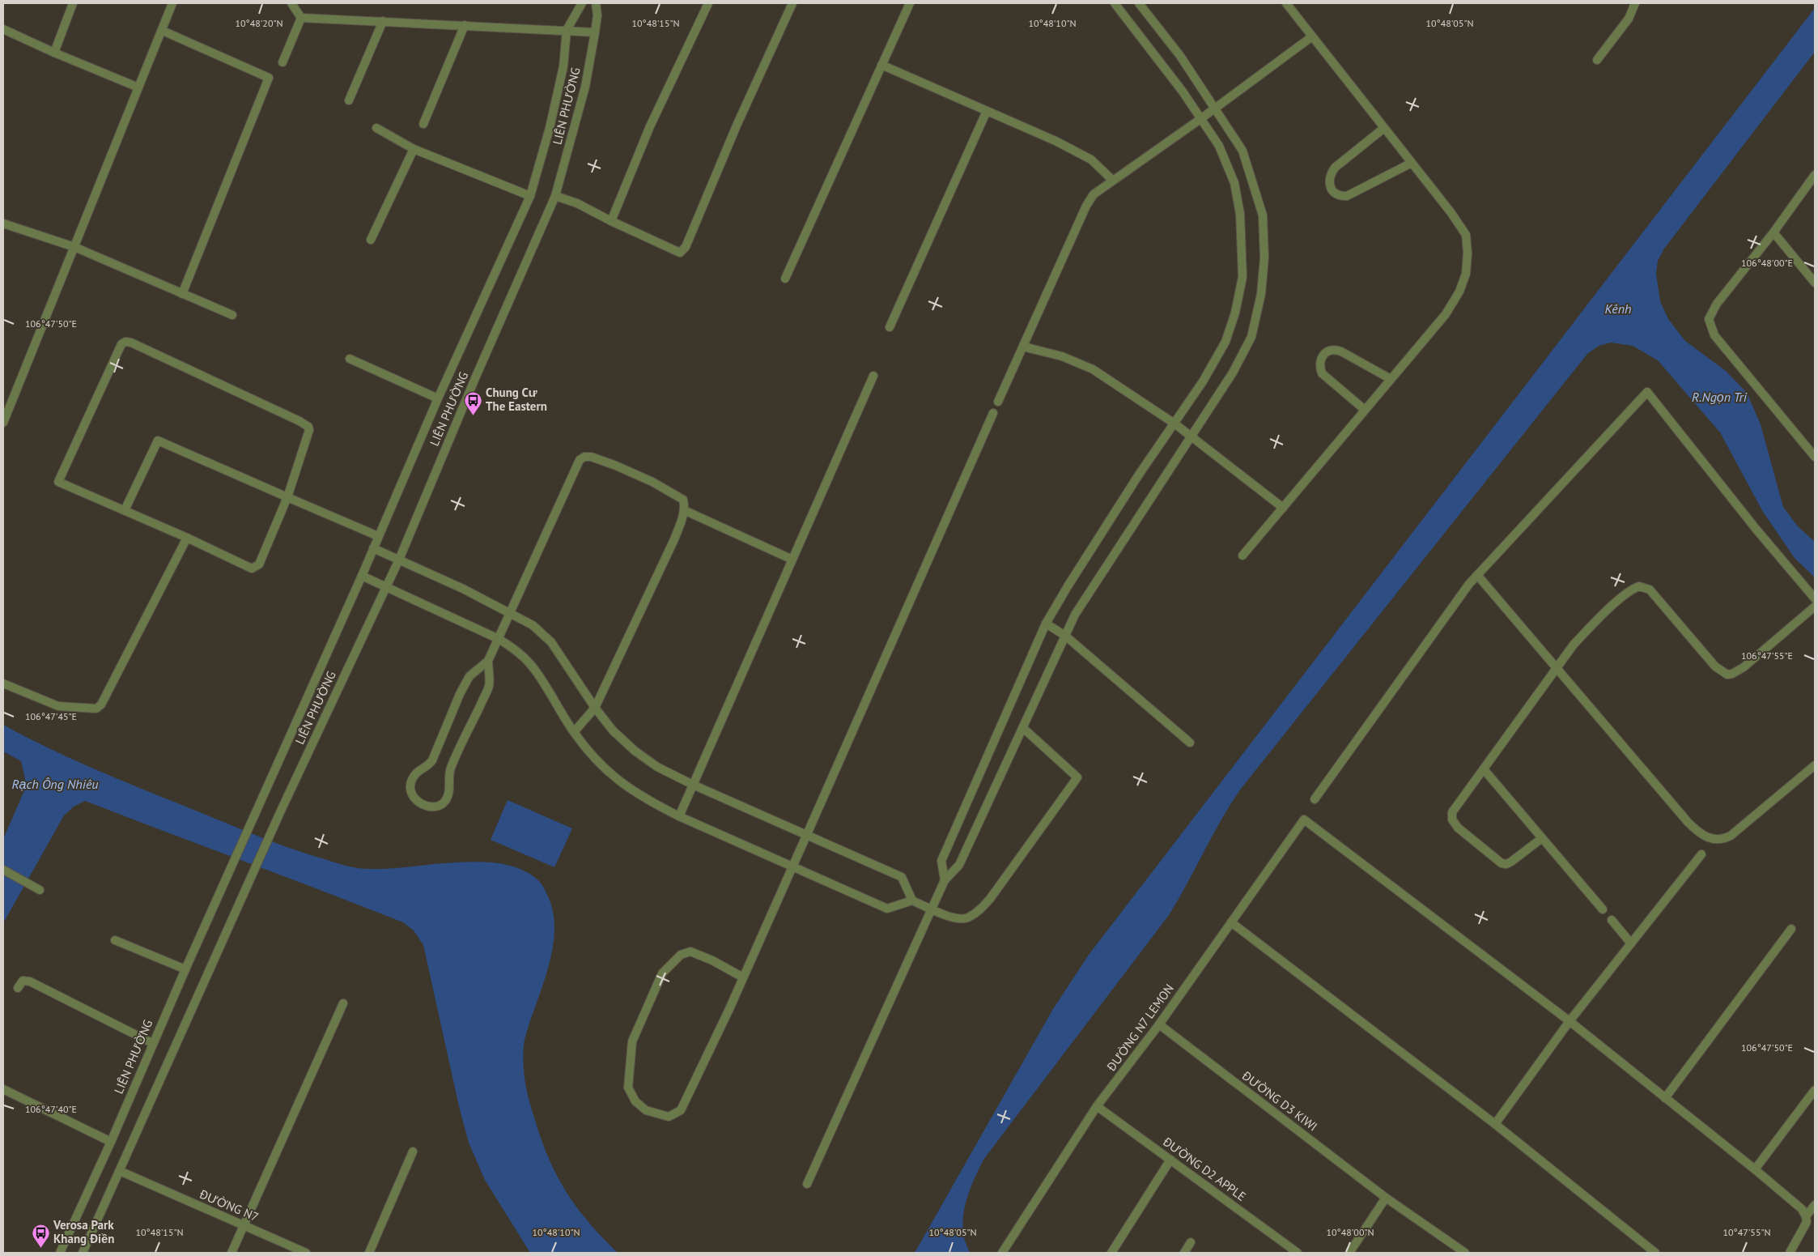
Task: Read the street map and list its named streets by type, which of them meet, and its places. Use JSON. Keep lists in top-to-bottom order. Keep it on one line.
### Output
{"streets":{"street":["LIÊN PHƯỜNG","ĐƯỜNG N7 LEMON","ĐƯỜNG D3 KIWI","ĐƯỜNG D2 APPLE","ĐƯỜNG N7"]},"crossings":[["LIÊN PHƯỜNG","ĐƯỜNG N7"],["ĐƯỜNG N7 LEMON","ĐƯỜNG D3 KIWI"],["ĐƯỜNG N7 LEMON","ĐƯỜNG D2 APPLE"]],"water":["Kênh","R.Ngọn Tri","Rạch Ông Nhiêu"],"places":{"bus stop":["Chung Cư The Eastern","Verosa Park Khang Điền"]},"coordinates":["10°48'20\"N","10°48'15\"N","10°48'10\"N","10°48'05\"N","106°48'00\"E","106°47'50\"E","106°47'55\"E","106°47'45\"E","106°47'40\"E","10°48'00\"N","10°47'55\"N"]}
